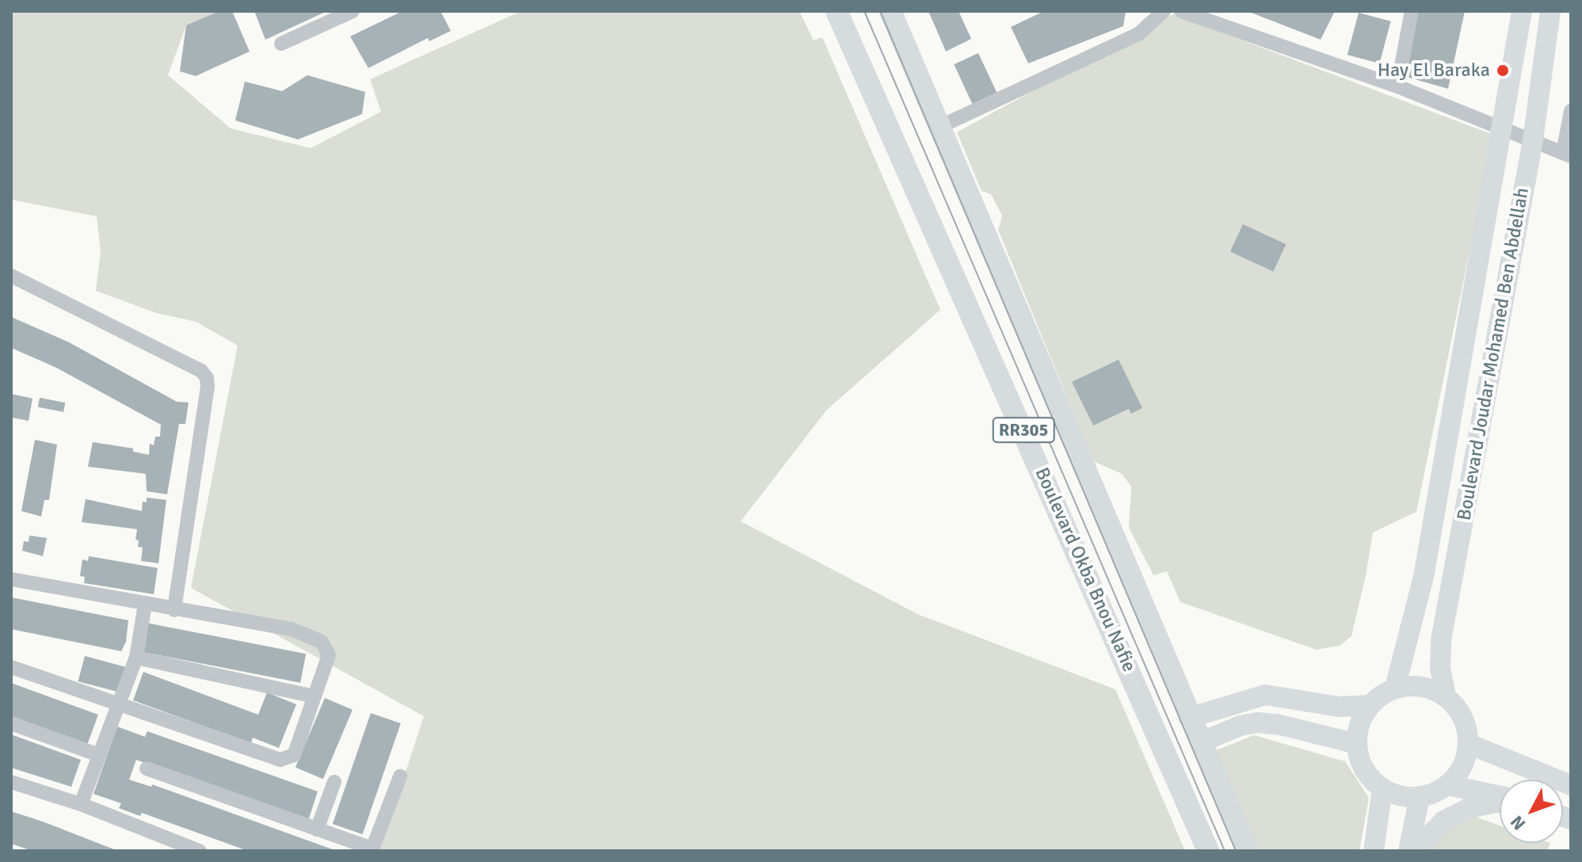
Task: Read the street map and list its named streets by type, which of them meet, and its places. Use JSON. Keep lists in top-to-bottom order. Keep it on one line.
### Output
{"streets":{"main road":["Boulevard Joudar Mohamed Ben Abdellah","RR305","Boulevard Okba Bnou Nafie"]},"places":["Hay El Baraka"],"north":"bottom left"}
